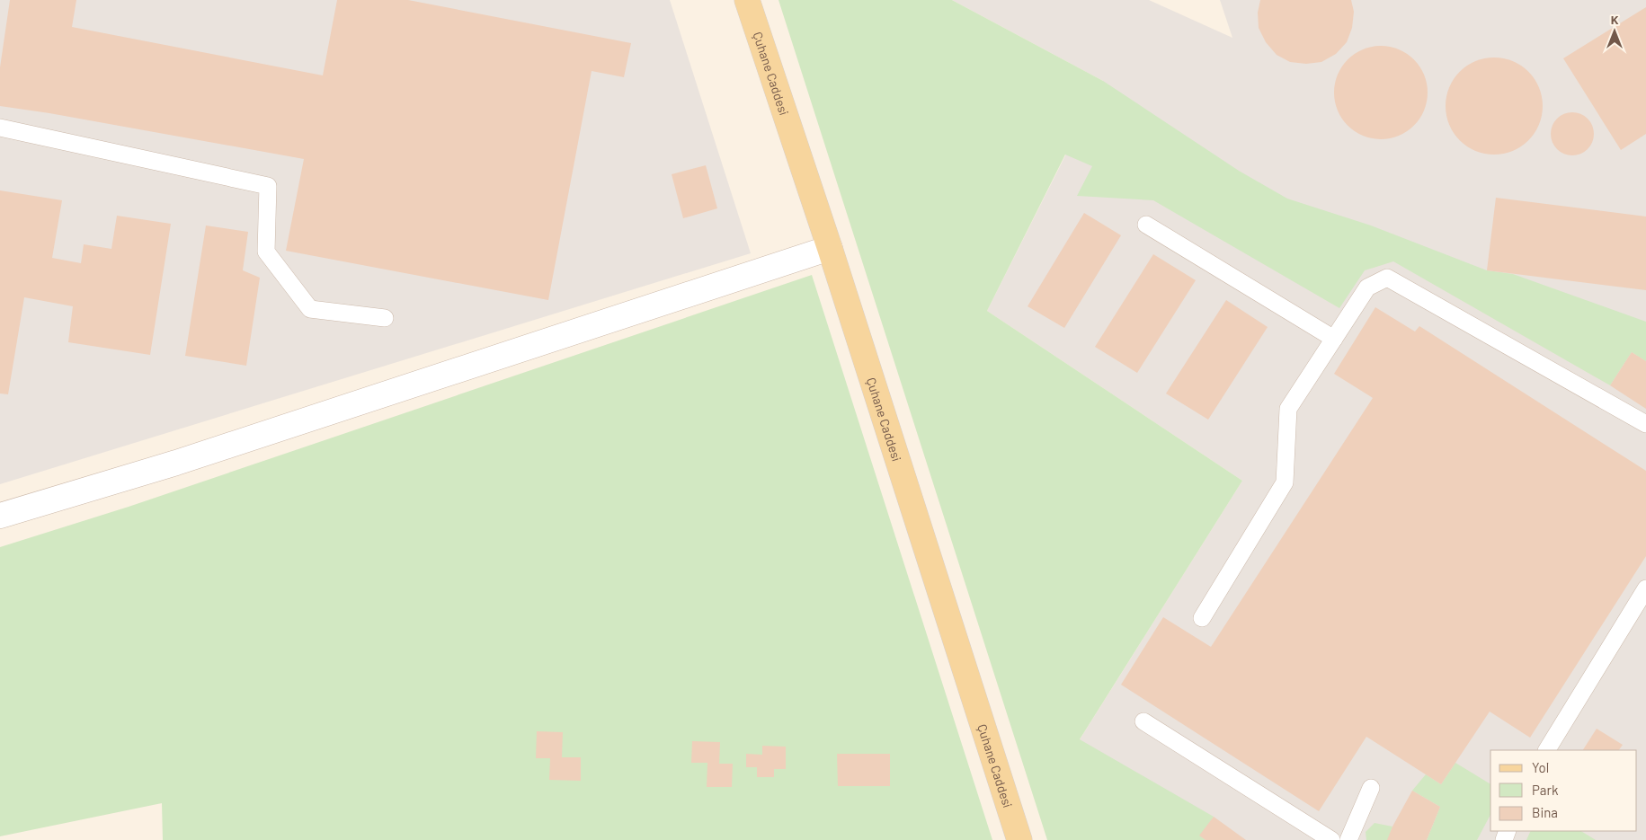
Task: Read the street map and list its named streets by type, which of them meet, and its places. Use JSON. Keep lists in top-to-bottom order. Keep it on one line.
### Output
{"streets":{"main road":["Çuhane Caddesi"]},"legend":["Yol","Park","Bina"],"north":"top"}
